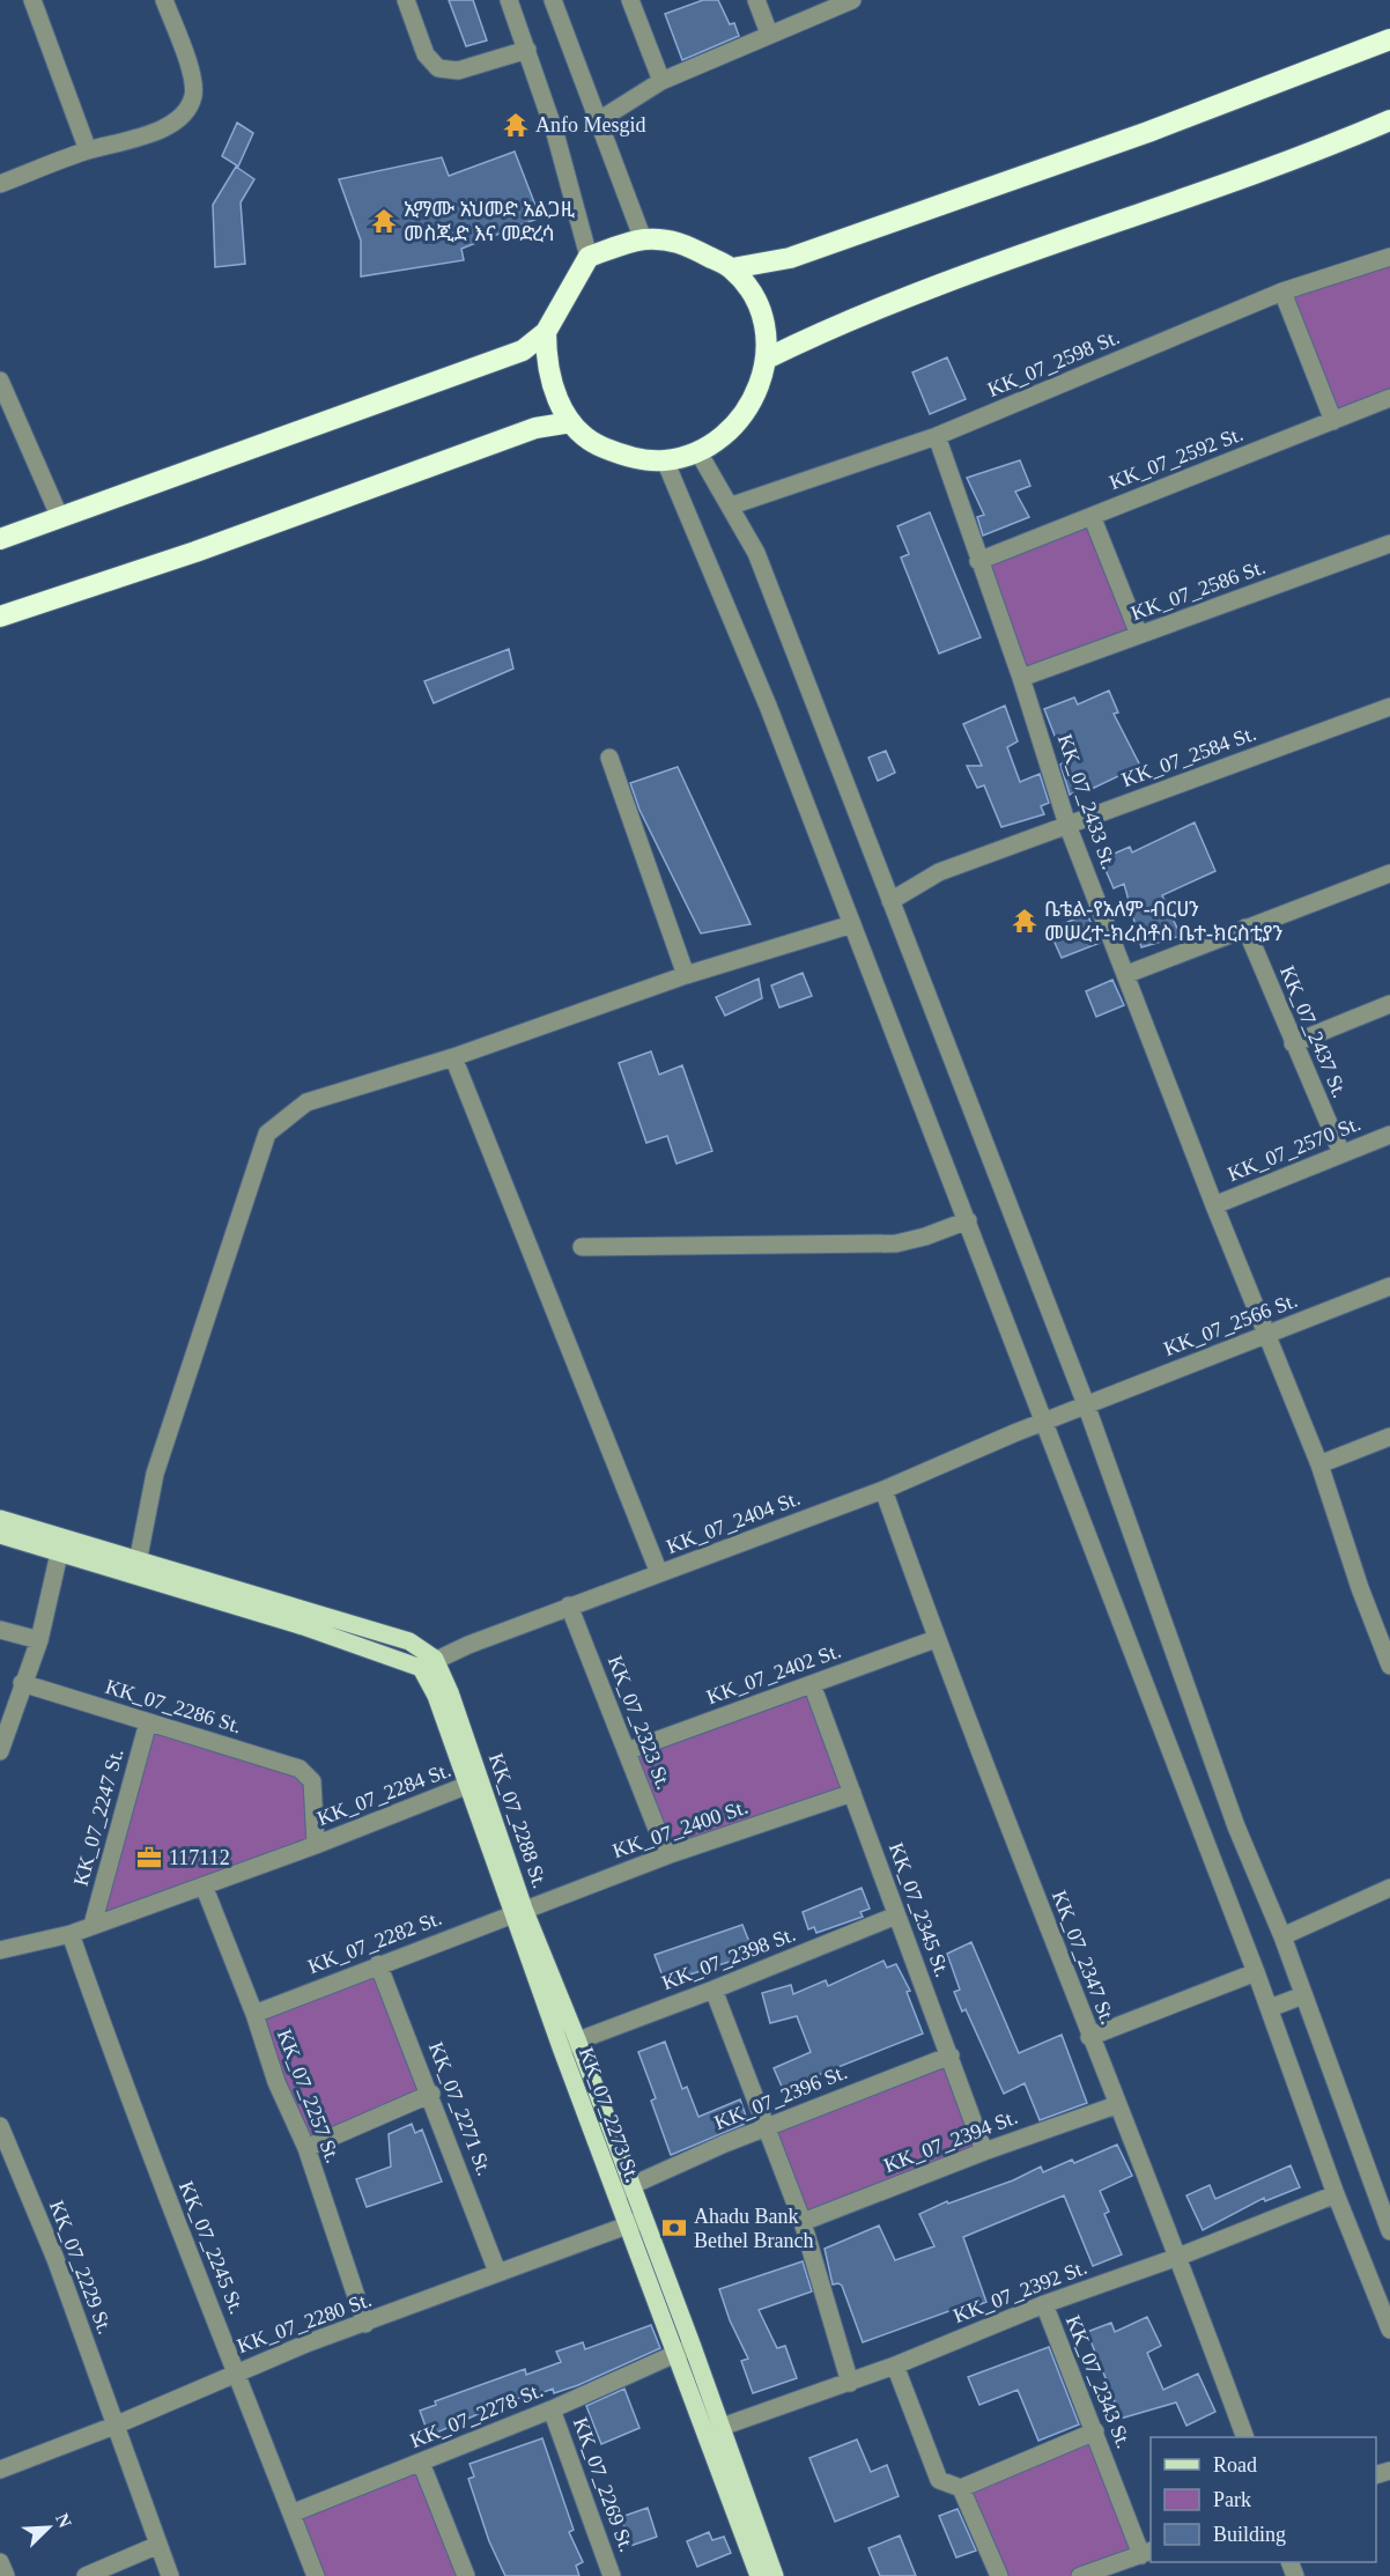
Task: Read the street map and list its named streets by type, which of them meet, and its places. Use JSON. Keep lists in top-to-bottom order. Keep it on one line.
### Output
{"streets":{"main road":["KK_07_2273 St."],"street":["KK_07_2598 St.","KK_07_2592 St.","KK_07_2586 St.","KK_07_2584 St.","KK_07_2433 St.","KK_07_2437 St.","KK_07_2570 St.","KK_07_2566 St.","KK_07_2404 St.","KK_07_2402 St.","KK_07_2286 St.","KK_07_2323 St.","KK_07_2284 St.","KK_07_2247 St.","KK_07_2400 St.","KK_07_2345 St.","KK_07_2282 St.","KK_07_2347 St.","KK_07_2398 St.","KK_07_2257 St.","KK_07_2396 St.","KK_07_2271 St.","KK_07_2394 St.","KK_07_2245 St.","KK_07_2229 St.","KK_07_2392 St.","KK_07_2280 St.","KK_07_2343 St.","KK_07_2278 St.","KK_07_2269 St."]},"crossings":[["KK_07_2598 St.","KK_07_2433 St."],["KK_07_2592 St.","KK_07_2433 St."],["KK_07_2586 St.","KK_07_2433 St."],["KK_07_2584 St.","KK_07_2433 St."],["KK_07_2433 St.","KK_07_2570 St."],["KK_07_2433 St.","KK_07_2566 St."],["KK_07_2437 St.","KK_07_2570 St."],["KK_07_2566 St.","KK_07_2404 St."],["KK_07_2404 St.","KK_07_2323 St."],["KK_07_2404 St.","KK_07_2347 St."],["KK_07_2404 St.","KK_07_2273 St."],["KK_07_2402 St.","KK_07_2323 St."],["KK_07_2402 St.","KK_07_2345 St."],["KK_07_2402 St.","KK_07_2347 St."],["KK_07_2286 St.","KK_07_2284 St."],["KK_07_2286 St.","KK_07_2247 St."],["KK_07_2323 St.","KK_07_2400 St."],["KK_07_2284 St.","KK_07_2247 St."],["KK_07_2284 St.","KK_07_2257 St."],["KK_07_2284 St.","KK_07_2273 St."],["KK_07_2284 St.","KK_07_2245 St."],["KK_07_2400 St.","KK_07_2345 St."],["KK_07_2400 St.","KK_07_2282 St."],["KK_07_2400 St.","KK_07_2273 St."],["KK_07_2345 St.","KK_07_2398 St."],["KK_07_2345 St.","KK_07_2396 St."],["KK_07_2345 St.","KK_07_2394 St."],["KK_07_2282 St.","KK_07_2257 St."],["KK_07_2282 St.","KK_07_2271 St."],["KK_07_2282 St.","KK_07_2273 St."],["KK_07_2347 St.","KK_07_2394 St."],["KK_07_2347 St.","KK_07_2392 St."],["KK_07_2398 St.","KK_07_2273 St."],["KK_07_2257 St.","KK_07_2280 St."],["KK_07_2396 St.","KK_07_2273 St."],["KK_07_2271 St.","KK_07_2280 St."],["KK_07_2273 St.","KK_07_2392 St."],["KK_07_2273 St.","KK_07_2280 St."],["KK_07_2273 St.","KK_07_2278 St."],["KK_07_2245 St.","KK_07_2280 St."],["KK_07_2245 St.","KK_07_2278 St."],["KK_07_2229 St.","KK_07_2280 St."],["KK_07_2392 St.","KK_07_2343 St."],["KK_07_2278 St.","KK_07_2269 St."]],"places":{"temple":["Anfo Mesgid","ኢማሙ አህመድ አልጋዚ መስጂድ እና መድረሳ","ቤቴል-የአለም-ብርሀን መሠረተ-ክረስቶስ ቤተ-ክርስቲያን"],"office":["117112"],"bank":["Ahadu Bank Bethel Branch"]},"legend":["Road","Park","Building"],"north":"top right"}
